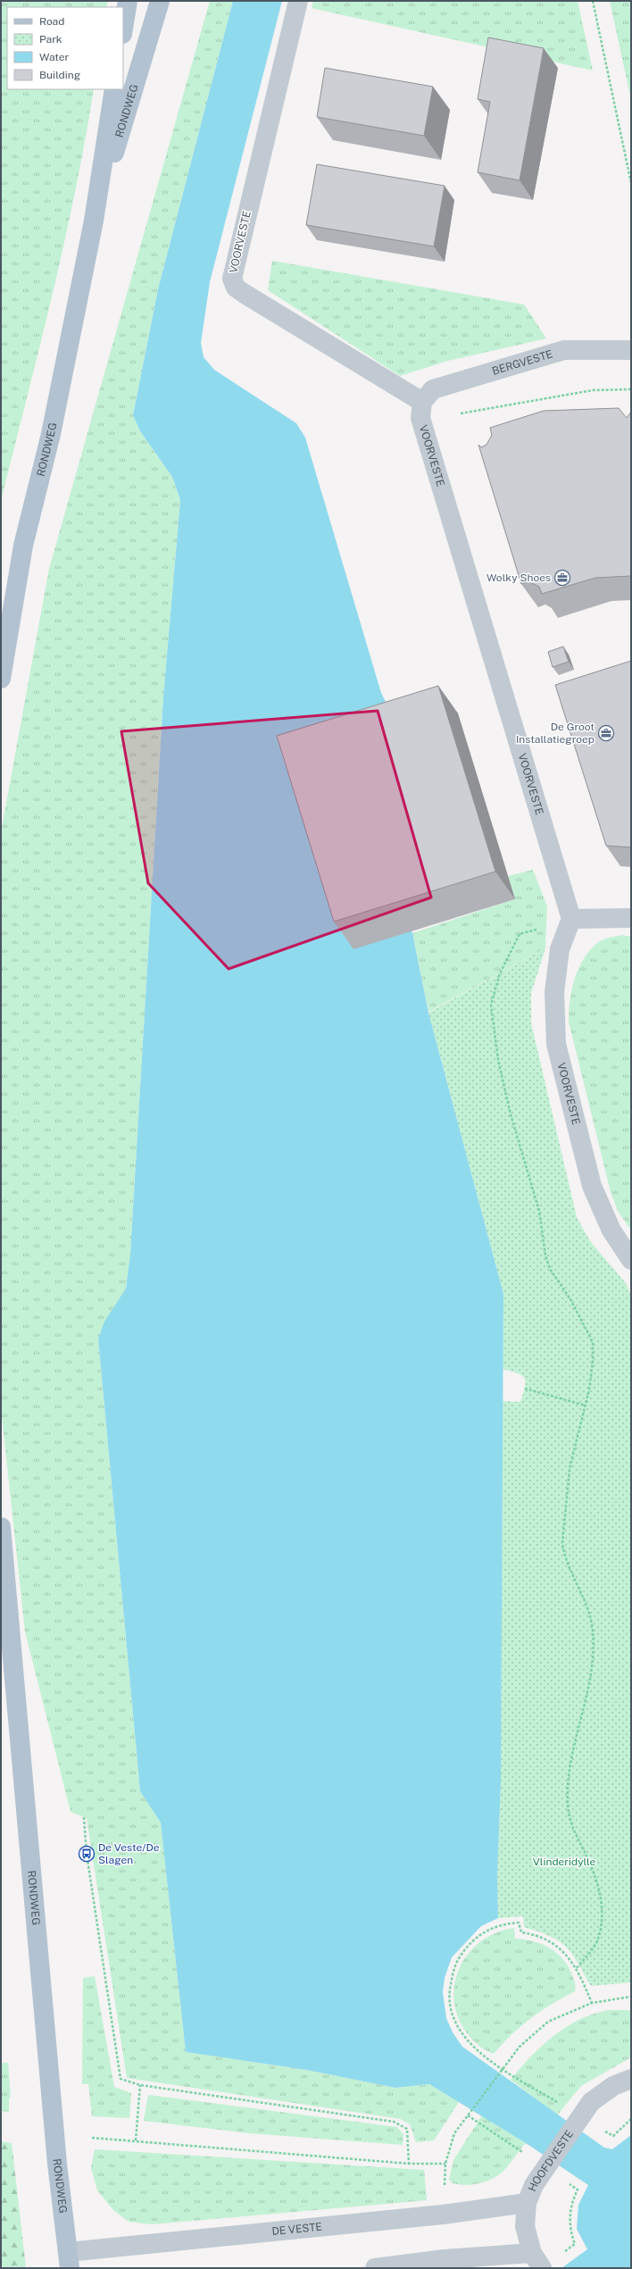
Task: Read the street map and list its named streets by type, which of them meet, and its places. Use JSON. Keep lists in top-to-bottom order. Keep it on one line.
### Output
{"streets":{"main road":["RONDWEG"],"street":["VOORVESTE","BERGVESTE","HOOFDVESTE","DE VESTE"]},"crossings":[["RONDWEG","DE VESTE"],["VOORVESTE","BERGVESTE"],["HOOFDVESTE","DE VESTE"]],"parks":["Vlinderidylle"],"places":{"office":["Wolky Shoes","De Groot Installatiegroep"],"bus stop":["De Veste/De Slagen"]},"legend":["Road","Park","Water","Building"]}
